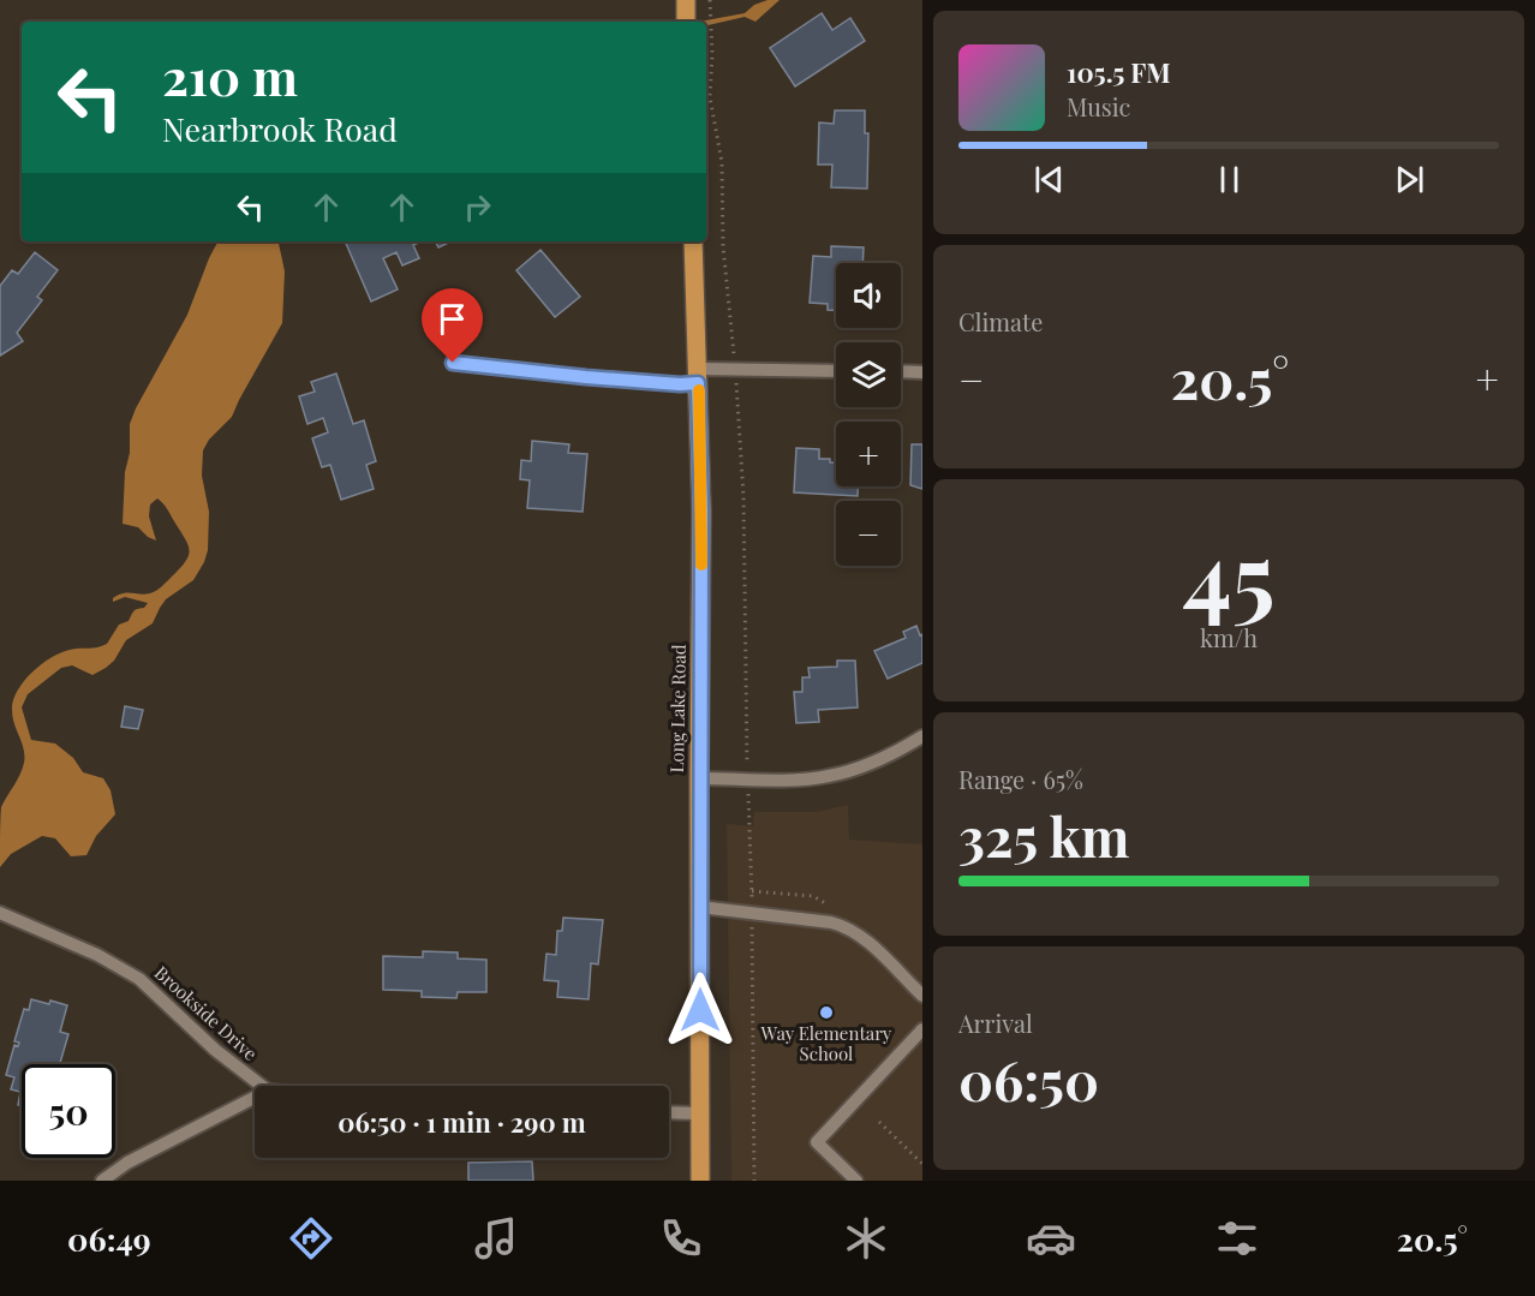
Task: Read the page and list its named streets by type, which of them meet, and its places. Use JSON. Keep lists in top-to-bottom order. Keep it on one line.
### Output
{"streets":{"main road":["Long Lake Road"],"street":["Brookside Drive"]},"places":["Way Elementary School"],"page":{"turn":["210 m","Nearbrook Road"],"song":["105.5 FM","Music"],"tile":["Climate",["45","km/h"],["Range · 65%","325 km"],["Arrival","06:50"]],"map_buttons":["+","−"],"heat":["−","20.5°","+"],"limit":"50","trip":"06:50 · 1 min · 290 m","tabs":["06:49","20.5°"]}}
